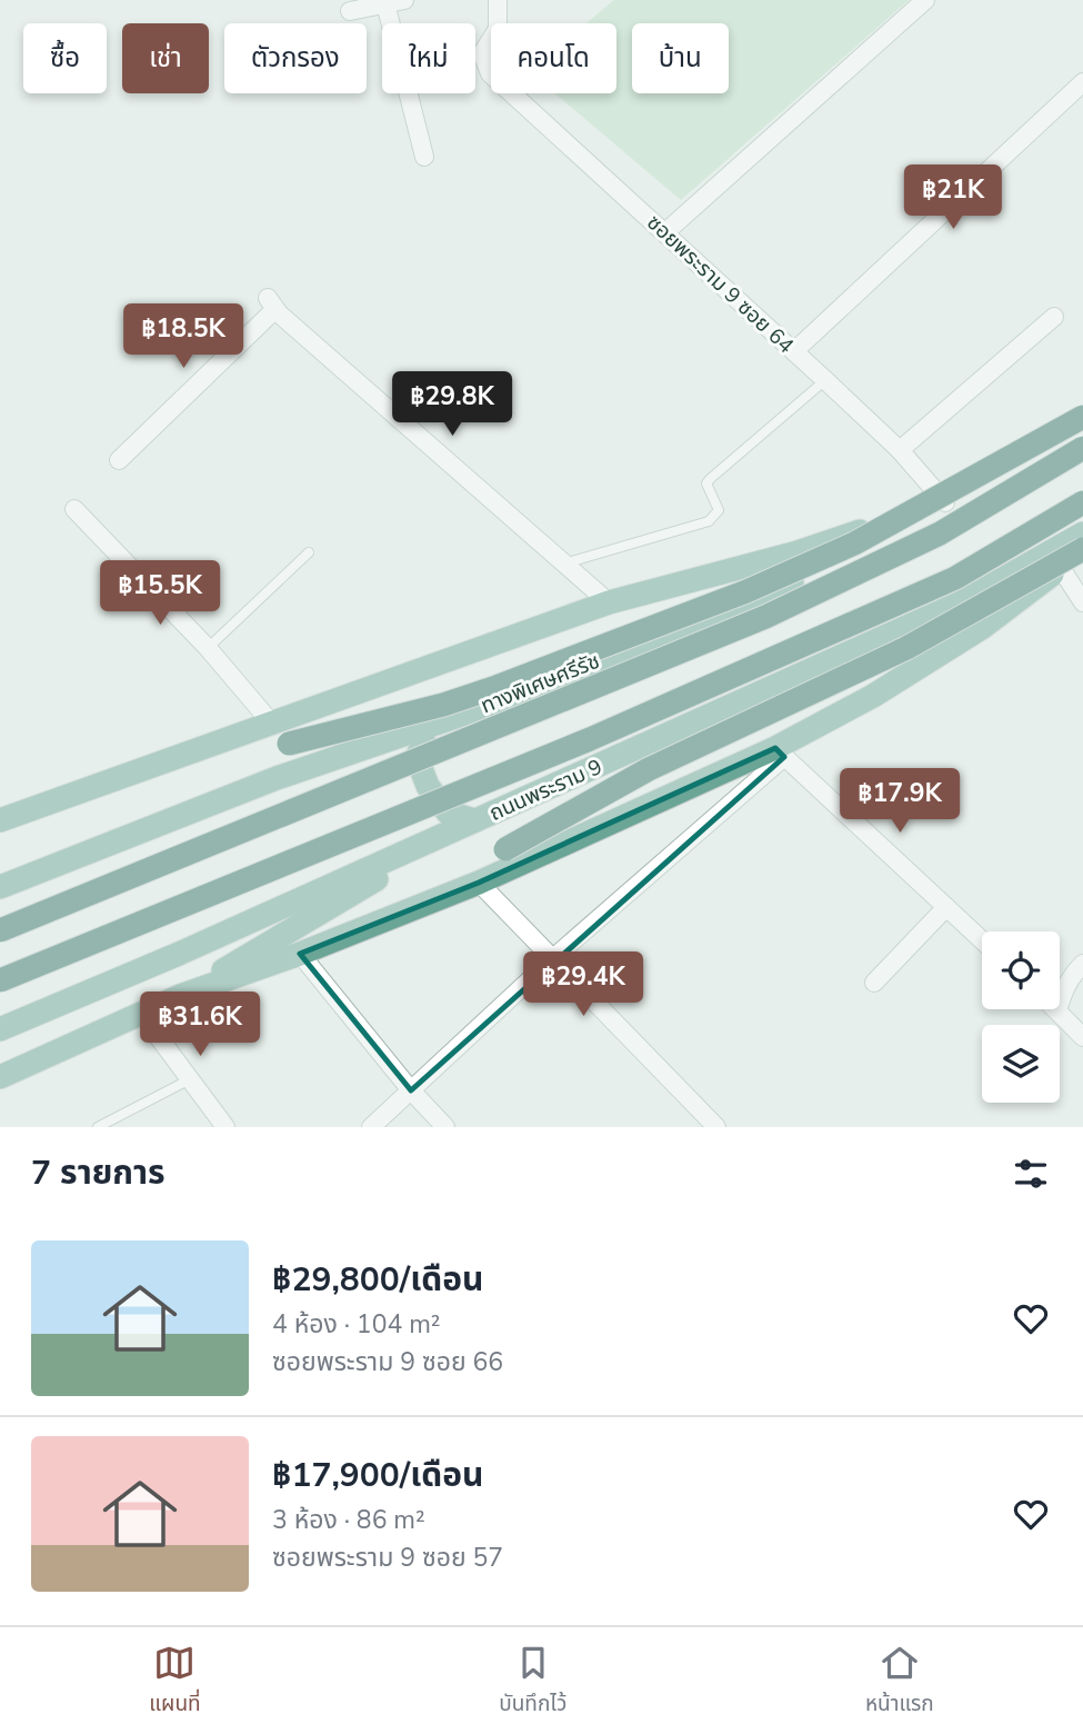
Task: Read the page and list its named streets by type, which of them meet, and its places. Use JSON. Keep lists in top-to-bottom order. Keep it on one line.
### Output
{"streets":{"highway":["ทางพิเศษศรีรัช"],"main road":["ถนนพระราม 9"],"street":["ซอยพระราม 9 ซอย 64"]},"page":{"chip":["ซื้อ","เช่า","ตัวกรอง","ใหม่","คอนโด","บ้าน"],"price":["฿21K","฿18.5K","฿29.8K","฿15.5K","฿17.9K","฿29.4K","฿31.6K"],"heading":"7 รายการ","list":[{"name":"฿29,800/เดือน","note":"4 ห้อง · 104 m² · ซอยพระราม 9 ซอย 66"},{"name":"฿17,900/เดือน","note":"3 ห้อง · 86 m² · ซอยพระราม 9 ซอย 57"}],"tabs":["แผนที่","บันทึกไว้","หน้าแรก"]}}
